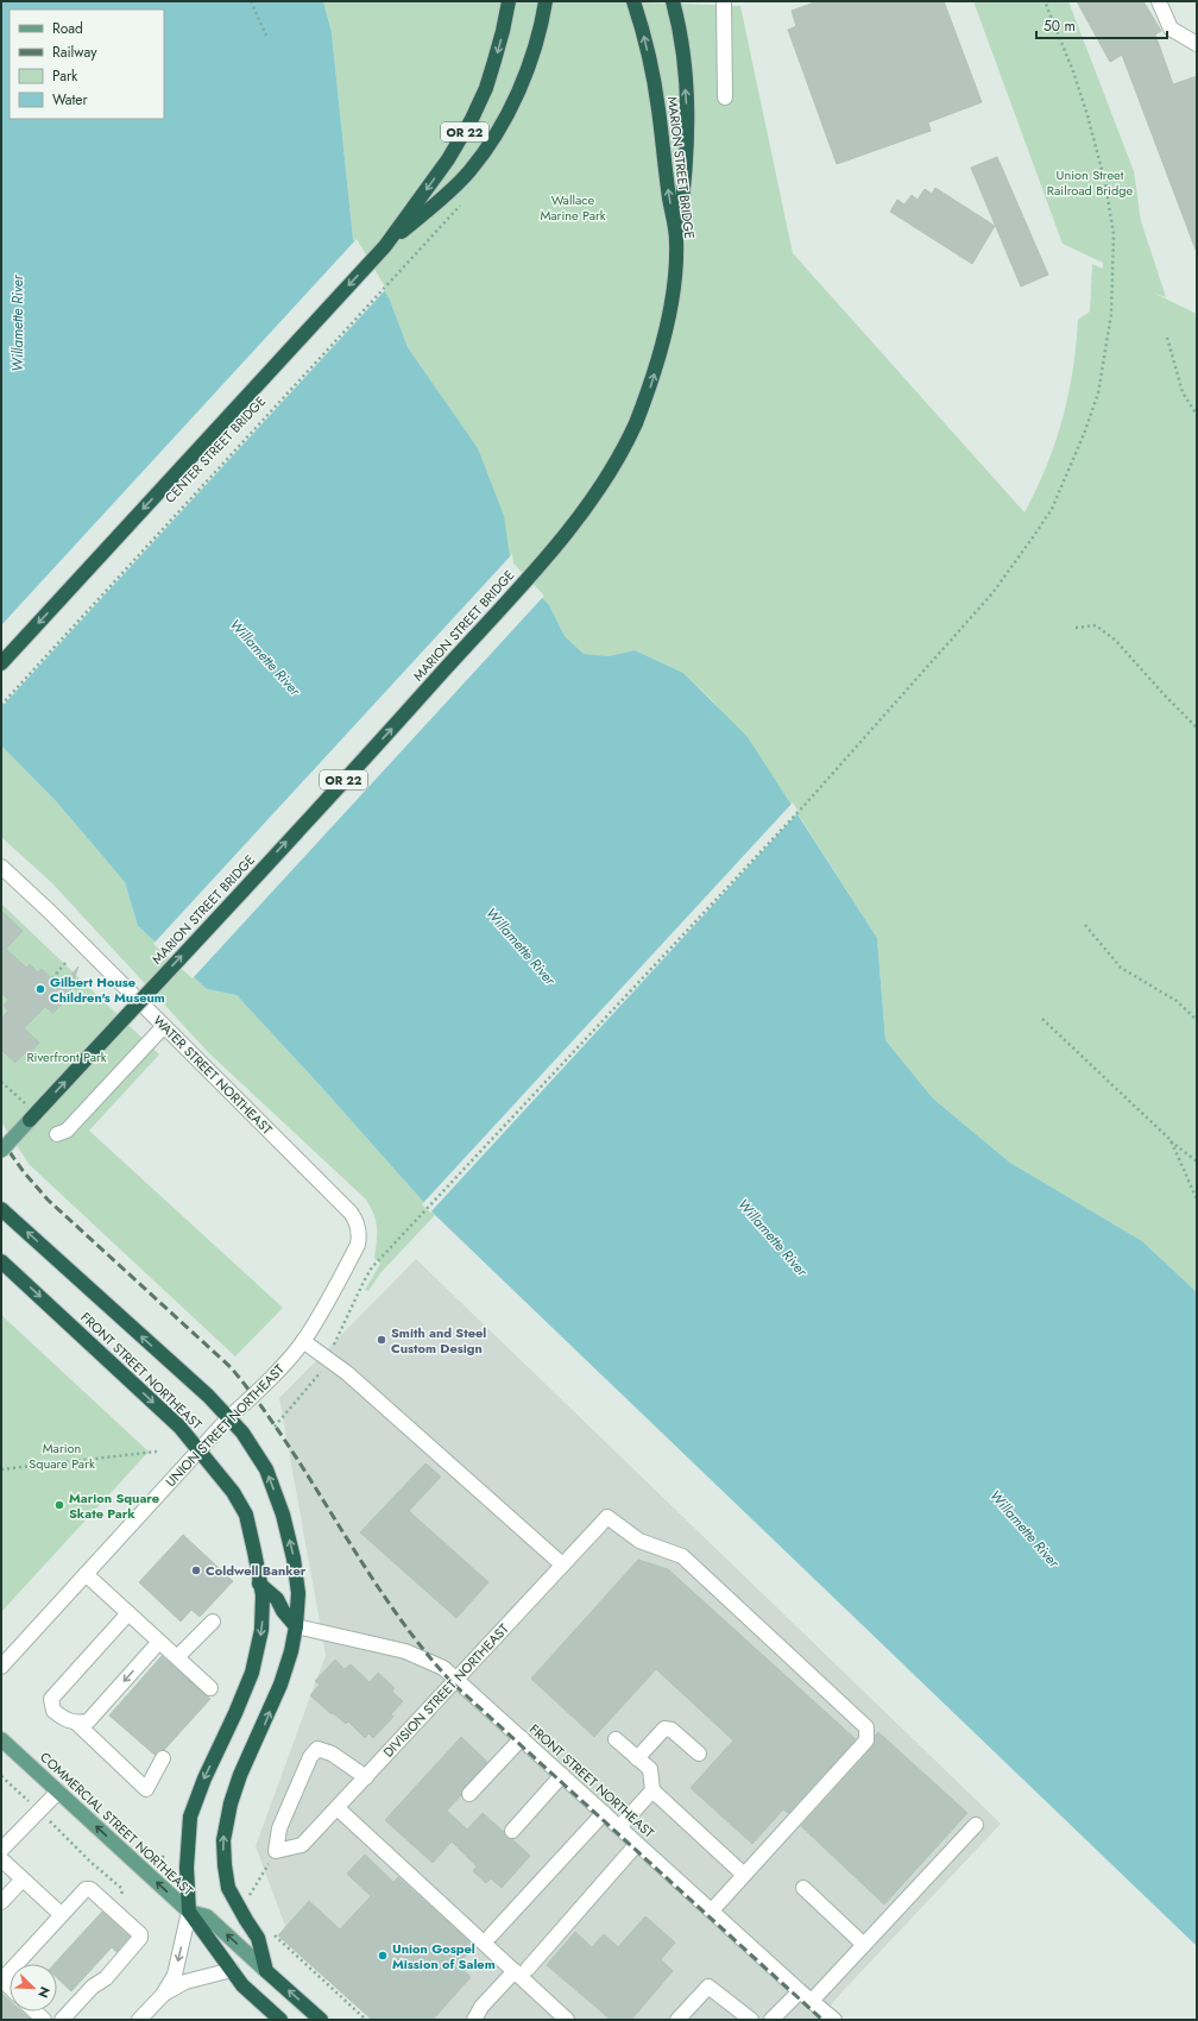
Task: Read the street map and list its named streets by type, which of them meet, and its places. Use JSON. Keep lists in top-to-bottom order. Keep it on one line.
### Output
{"streets":{"highway":["OR 22","MARION STREET BRIDGE","CENTER STREET BRIDGE","FRONT STREET NORTHEAST","COMMERCIAL STREET NORTHEAST"],"street":["WATER STREET NORTHEAST","UNION STREET NORTHEAST","DIVISION STREET NORTHEAST"]},"crossings":[["OR 22","MARION STREET BRIDGE"],["WATER STREET NORTHEAST","UNION STREET NORTHEAST"],["FRONT STREET NORTHEAST","UNION STREET NORTHEAST"],["FRONT STREET NORTHEAST","DIVISION STREET NORTHEAST"],["FRONT STREET NORTHEAST","COMMERCIAL STREET NORTHEAST"]],"one_way":["MARION STREET BRIDGE","COMMERCIAL STREET NORTHEAST"],"water":["Willamette River"],"parks":["Union Street Railroad Bridge","Wallace Marine Park","Riverfront Park","Marion Square Park"],"places":["Gilbert House Children's Museum","Smith and Steel Custom Design","Marion Square Skate Park","Coldwell Banker","Union Gospel Mission of Salem"],"legend":["Road","Railway","Park","Water"],"scale_bar":"50 m","north":"bottom right"}
